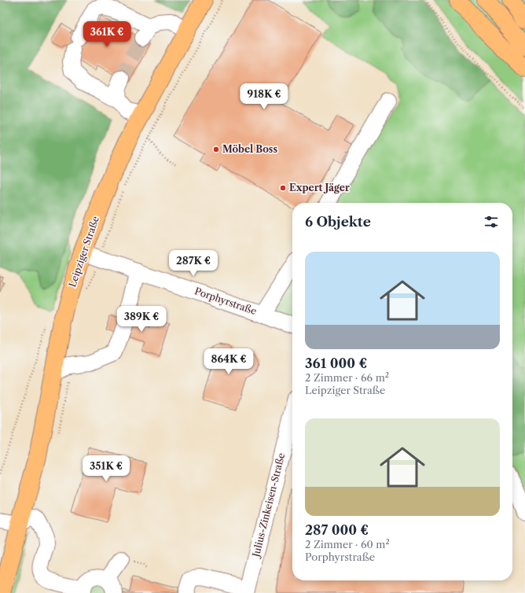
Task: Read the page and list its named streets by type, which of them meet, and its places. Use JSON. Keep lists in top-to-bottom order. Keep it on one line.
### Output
{"streets":{"main road":["Leipziger Straße"],"street":["Porphyrstraße","Julius-Zinkeisen-Straße"]},"crossings":[["Leipziger Straße","Porphyrstraße"]],"places":["Möbel Boss","Expert Jäger"],"page":{"price":["361K €","918K €","287K €","389K €","864K €","351K €"],"heading":"6 Objekte","list":[{"name":"361 000 €","note":"2 Zimmer · 66 m² · Leipziger Straße"},{"name":"287 000 €","note":"2 Zimmer · 60 m² · Porphyrstraße"}]}}
